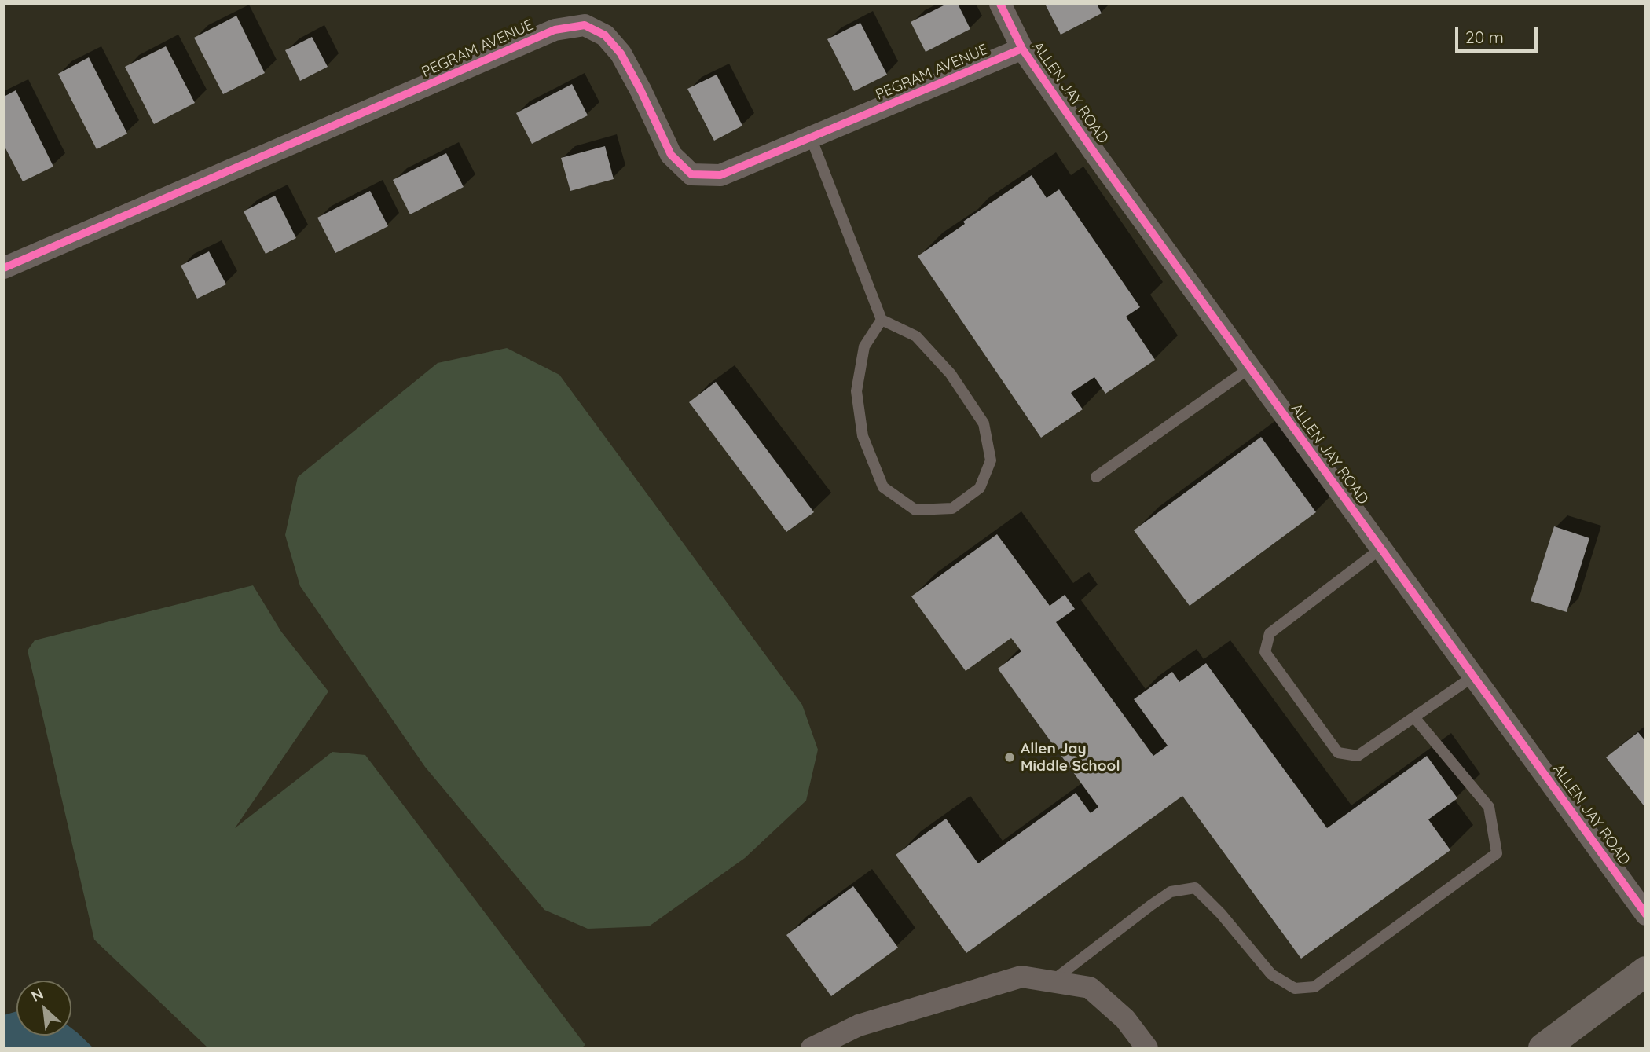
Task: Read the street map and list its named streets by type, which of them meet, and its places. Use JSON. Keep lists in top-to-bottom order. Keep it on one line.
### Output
{"streets":{"street":["PEGRAM AVENUE","ALLEN JAY ROAD"]},"crossings":[["PEGRAM AVENUE","ALLEN JAY ROAD"]],"places":["Allen Jay Middle School"],"scale_bar":"20 m","north":"top left"}
